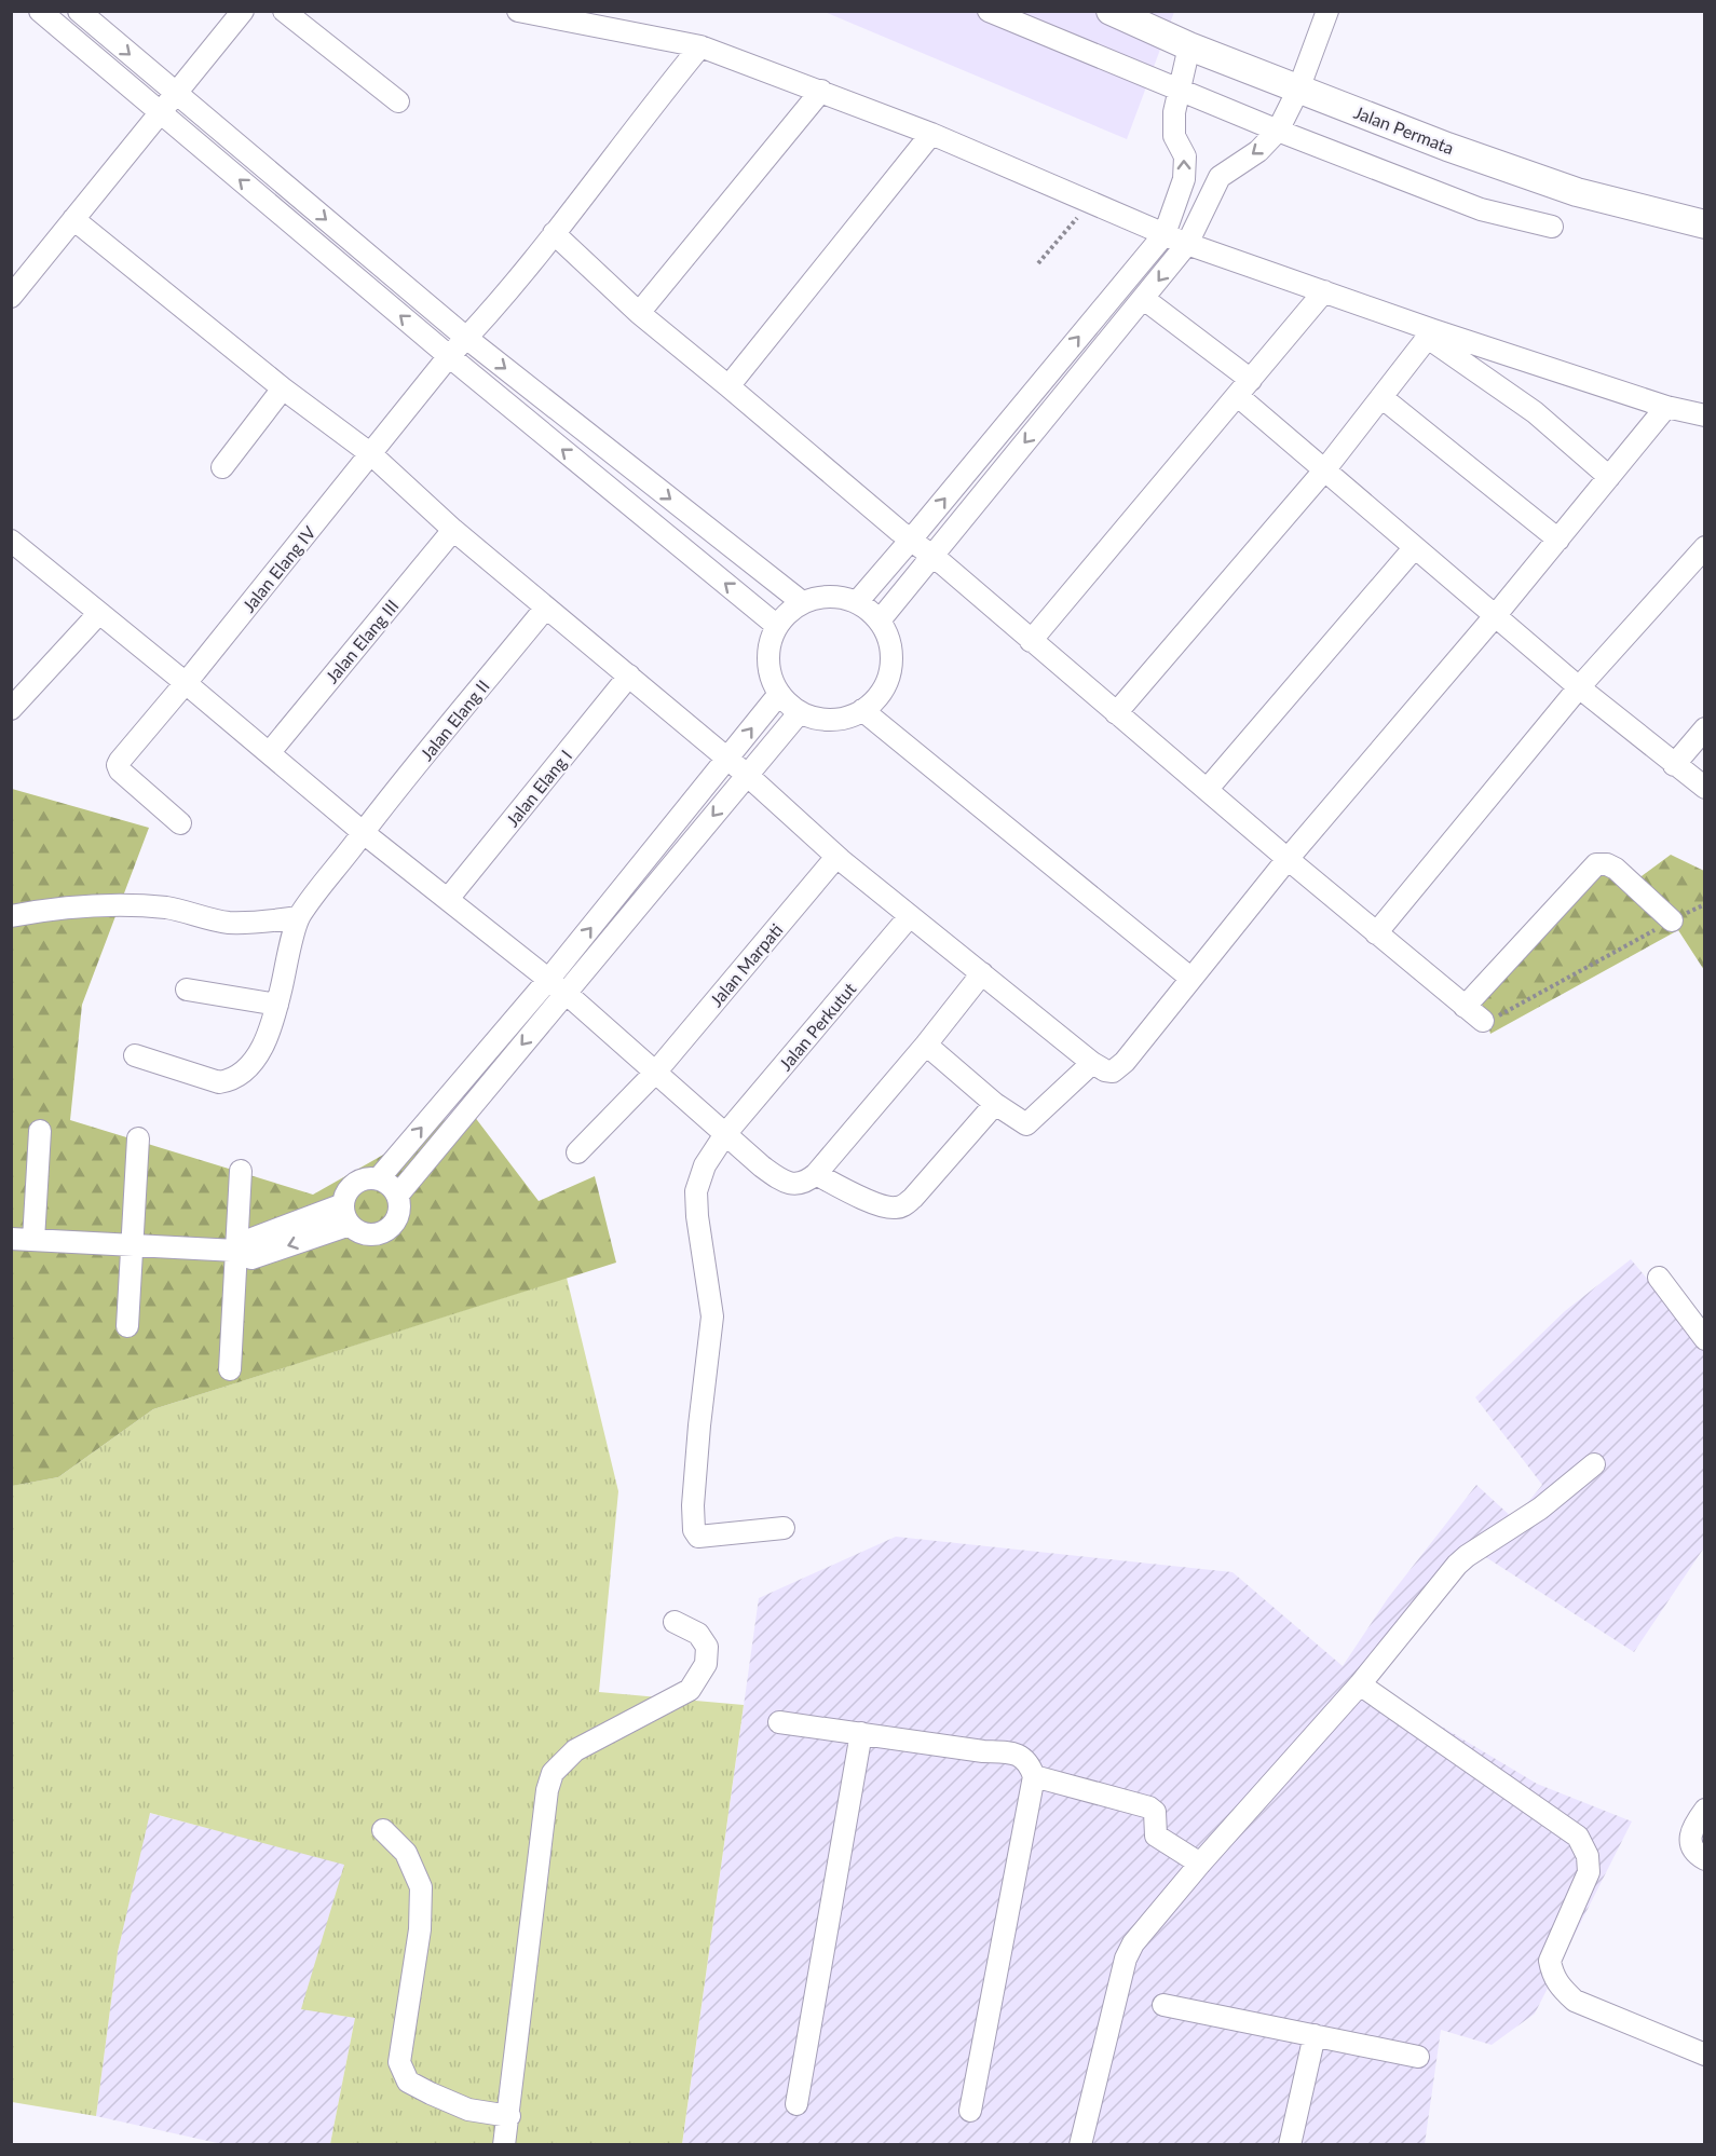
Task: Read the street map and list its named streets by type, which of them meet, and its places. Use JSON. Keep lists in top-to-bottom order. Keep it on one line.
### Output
{"streets":{"main road":["Jalan Permata"],"street":["Jalan Elang IV","Jalan Elang III","Jalan Elang II","Jalan Elang I","Jalan Marpati","Jalan Perkutut"]}}
